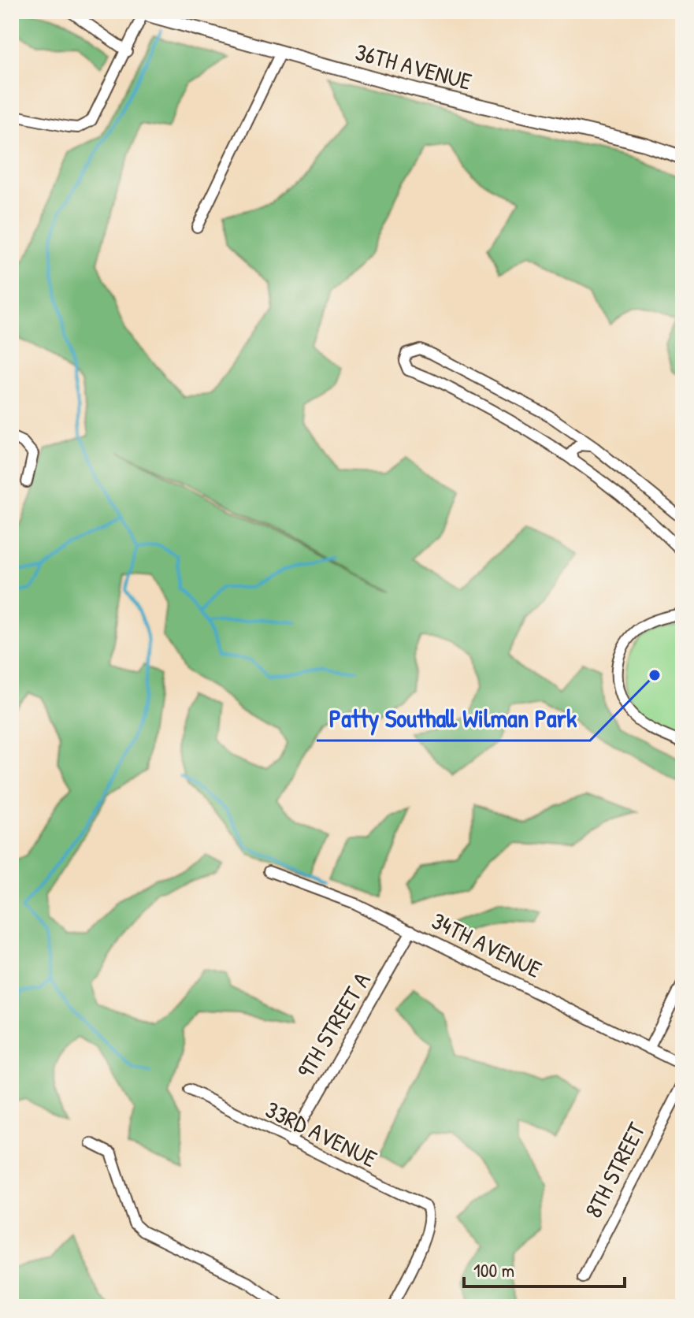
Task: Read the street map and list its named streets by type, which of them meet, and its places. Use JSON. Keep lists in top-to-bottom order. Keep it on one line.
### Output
{"streets":{"street":["36TH AVENUE","34TH AVENUE","9TH STREET A","33RD AVENUE","8TH STREET"]},"crossings":[["34TH AVENUE","9TH STREET A"],["9TH STREET A","33RD AVENUE"]],"places":["Patty Southall Wilman Park"],"scale_bar":"100 m"}
